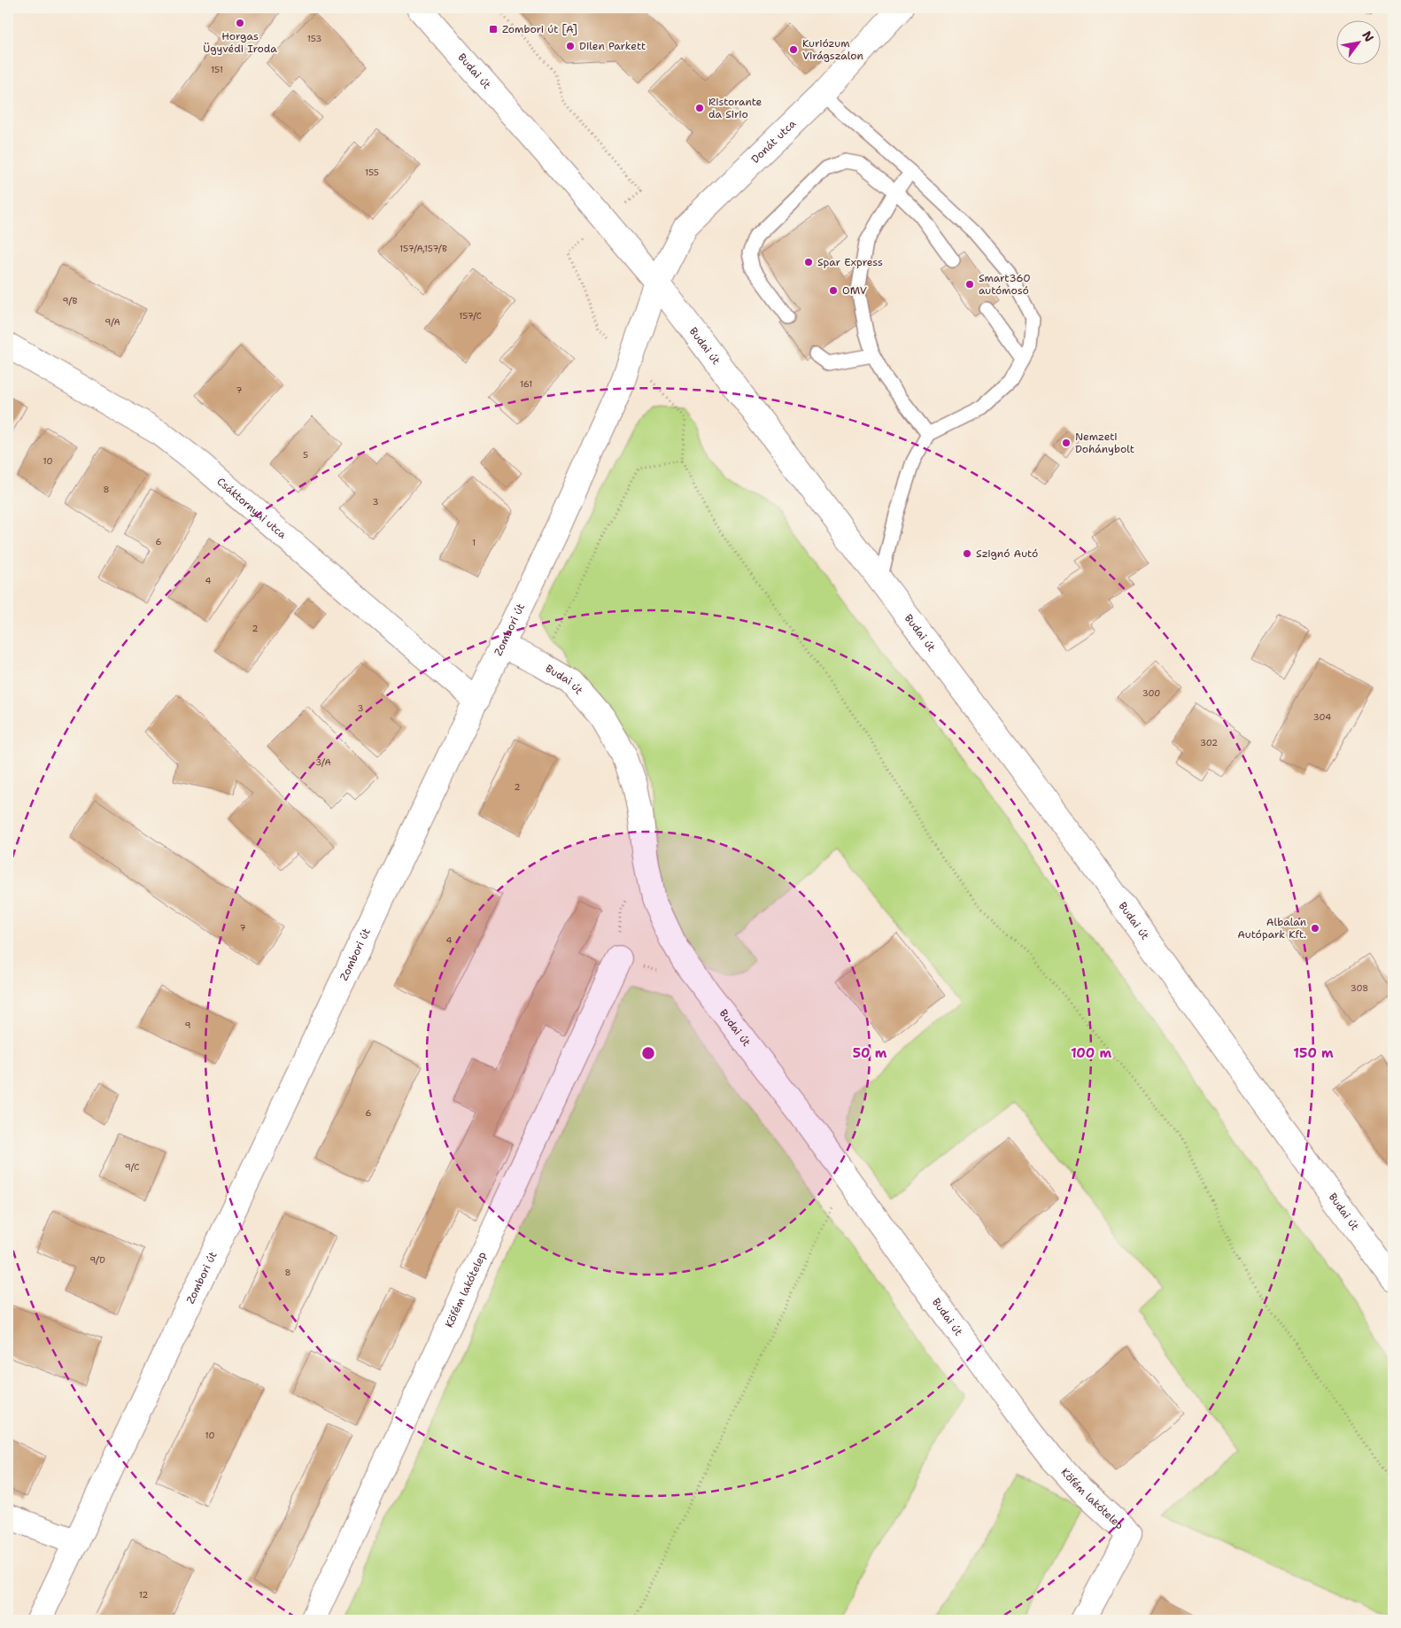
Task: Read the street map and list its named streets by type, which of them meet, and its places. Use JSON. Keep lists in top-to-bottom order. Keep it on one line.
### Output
{"streets":{"street":["Budai út","Donát utca","Csáktornyai utca","Zombori út","Köfém lakótelep"]},"crossings":[["Budai út","Donát utca"],["Budai út","Zombori út"],["Budai út","Köfém lakótelep"],["Donát utca","Zombori út"],["Csáktornyai utca","Zombori út"]],"places":{"other":["Horgas Ügyvédi Iroda","Dilen Parkett","Kuriózum Virágszalon","Ristorante da Sirio","Spar Express","Smart360 autómosó","OMV","Nemzeti Dohánybolt","Szignó Autó","Albalan Autópark Kft."],"transit":["Zombori út [A]"]},"house_numbers":["153","151","155","157/A,157/B","9/B","157/C","9/A","161","7","5","10","8","3","6","1","4","2","300","3","304","302","3/A","2","7","4","308","9","6","9/C","9/D","8","10","12"],"north":"top right","rings":["50 m","100 m","150 m"]}
